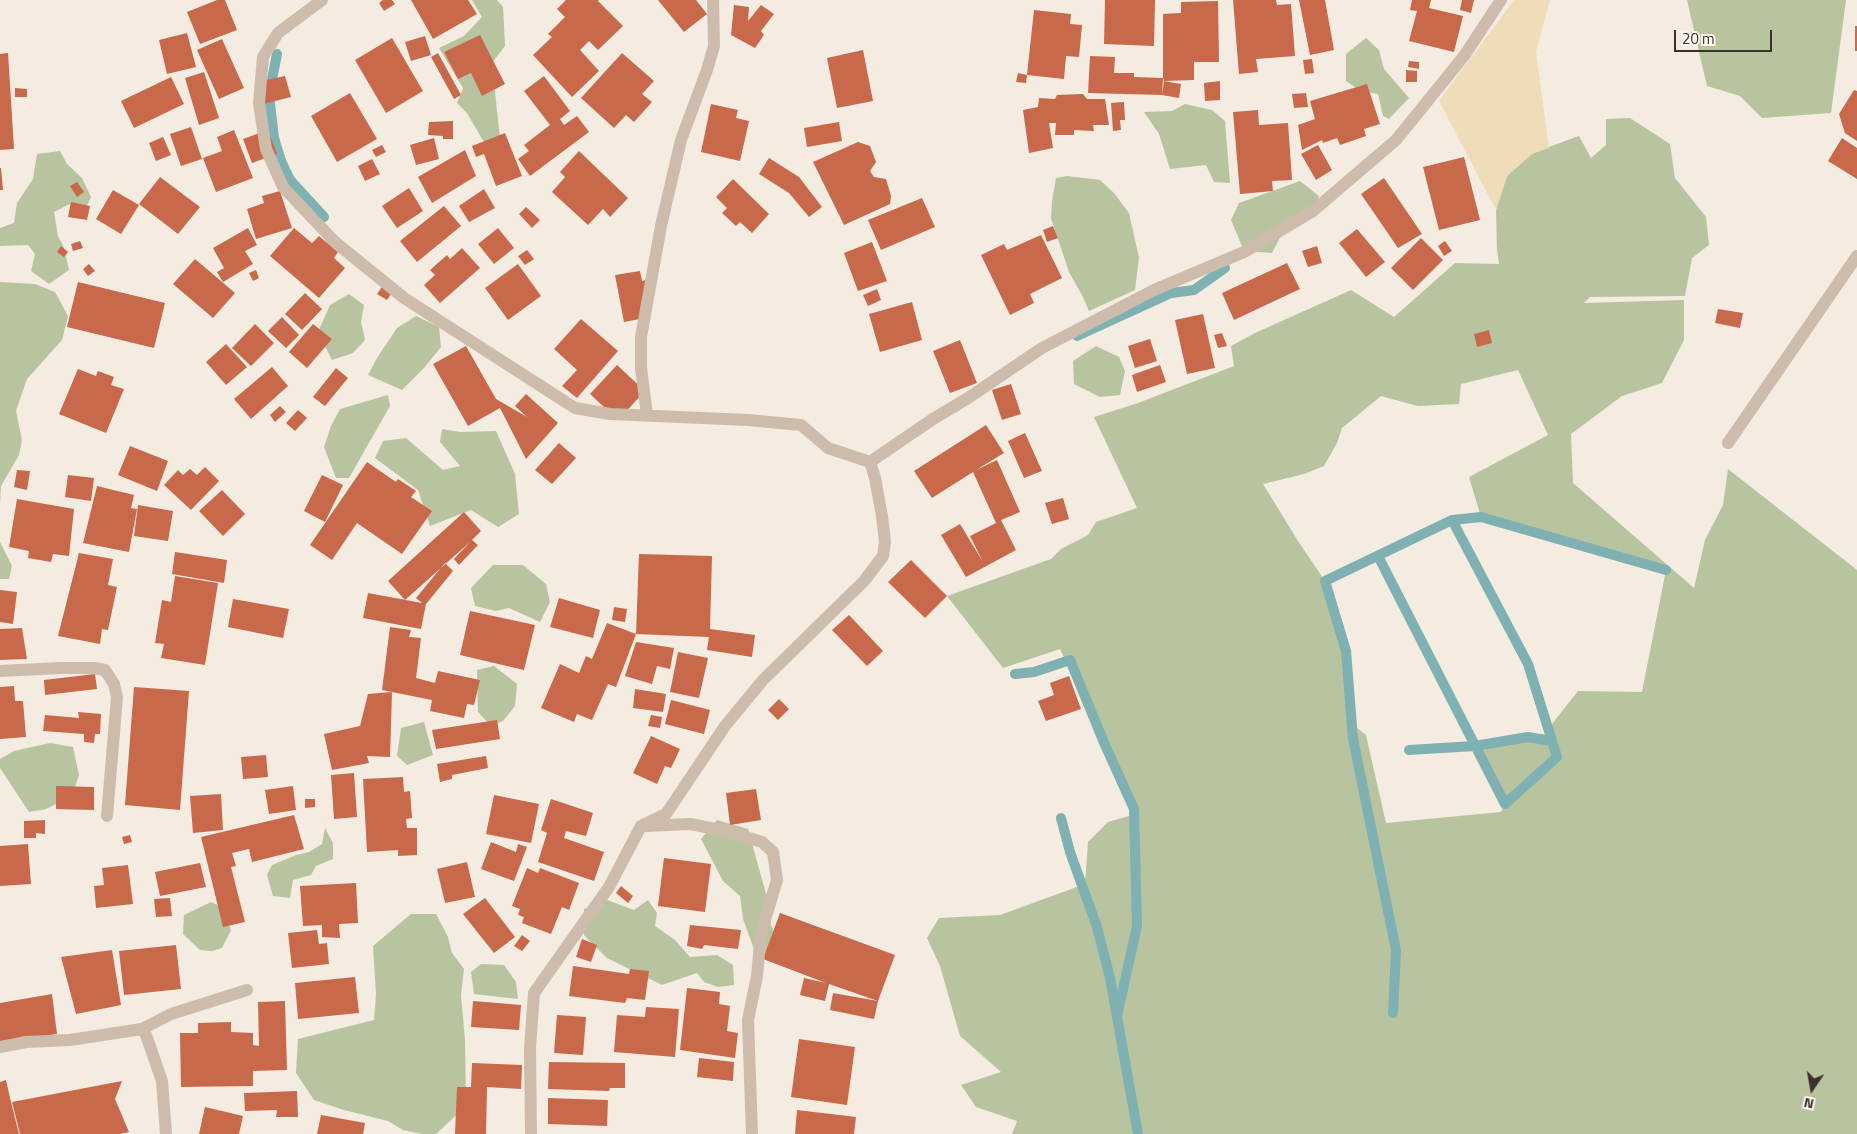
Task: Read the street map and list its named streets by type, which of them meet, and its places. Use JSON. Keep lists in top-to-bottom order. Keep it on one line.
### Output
{"scale_bar":"20 m","north":"bottom"}
